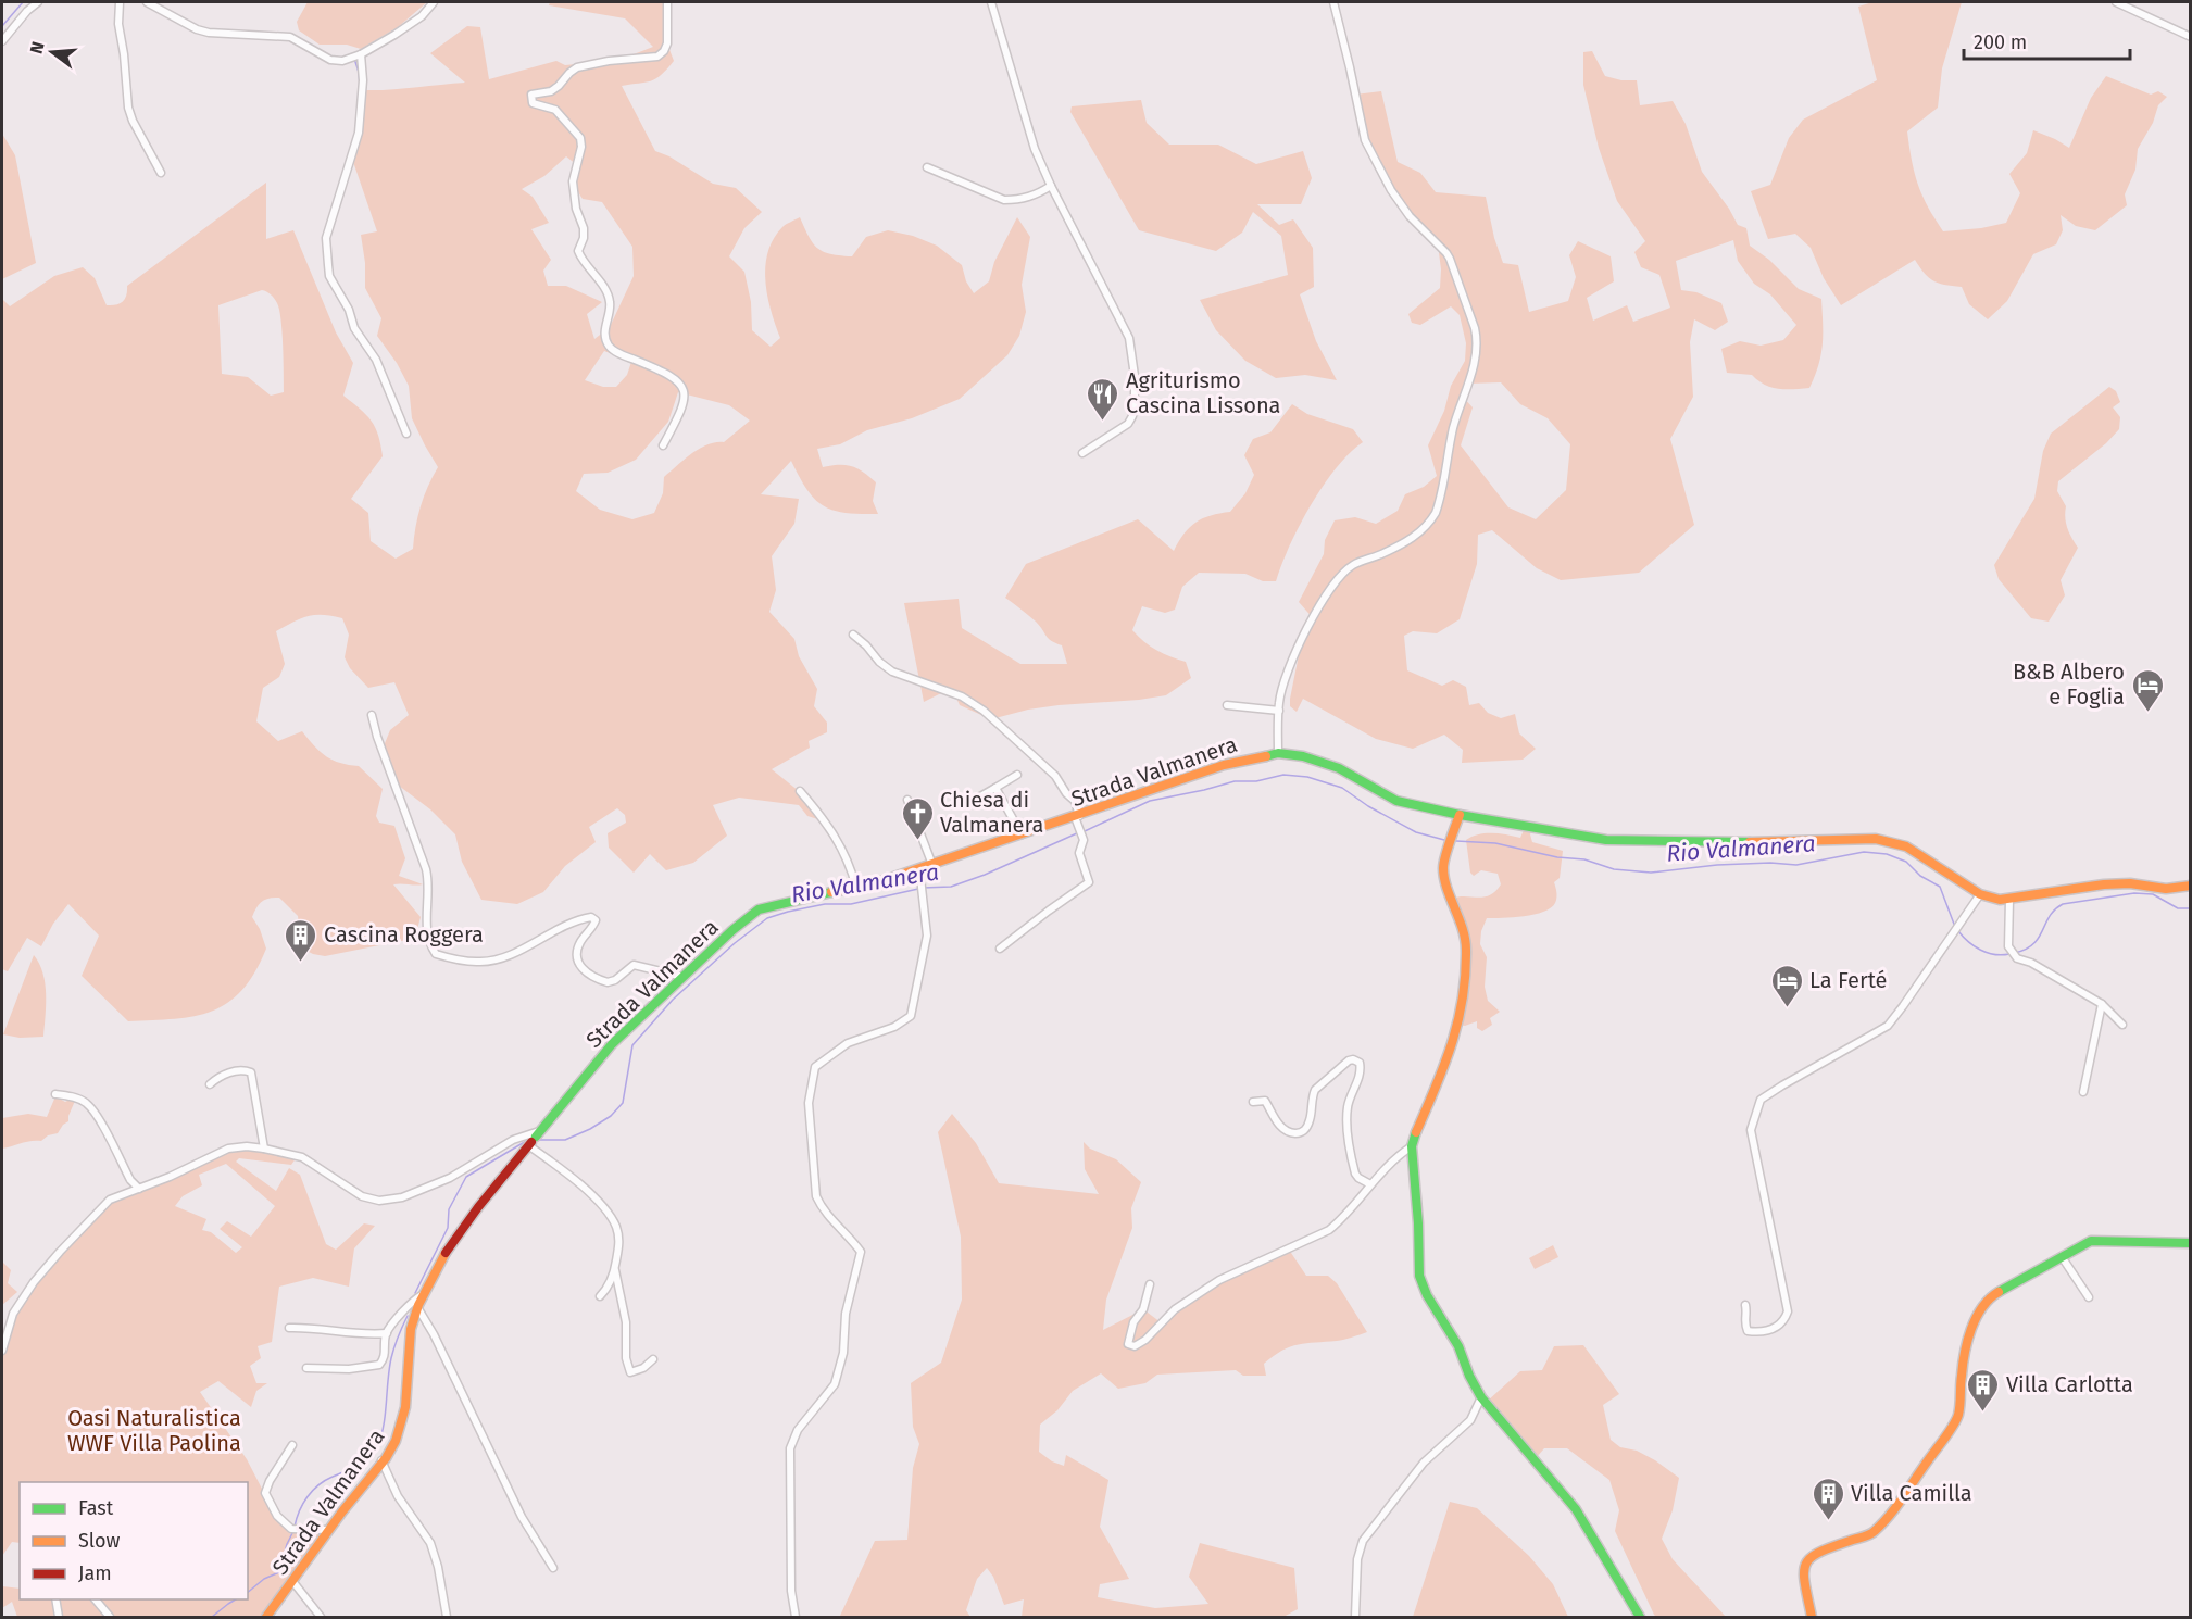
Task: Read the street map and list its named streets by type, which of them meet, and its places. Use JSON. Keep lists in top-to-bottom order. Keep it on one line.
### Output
{"streets":{"street":["Strada Valmanera"]},"water":["Rio Valmanera"],"parks":["Oasi Naturalistica WWF Villa Paolina"],"places":{"restaurant":["Agriturismo Cascina Lissona"],"hotel":["B&B Albero e Foglia","La Ferté"],"church":["Chiesa di Valmanera"],"building":["Cascina Roggera","Villa Carlotta","Villa Camilla"]},"legend":["Fast","Slow","Jam"],"scale_bar":"200 m","north":"left"}
